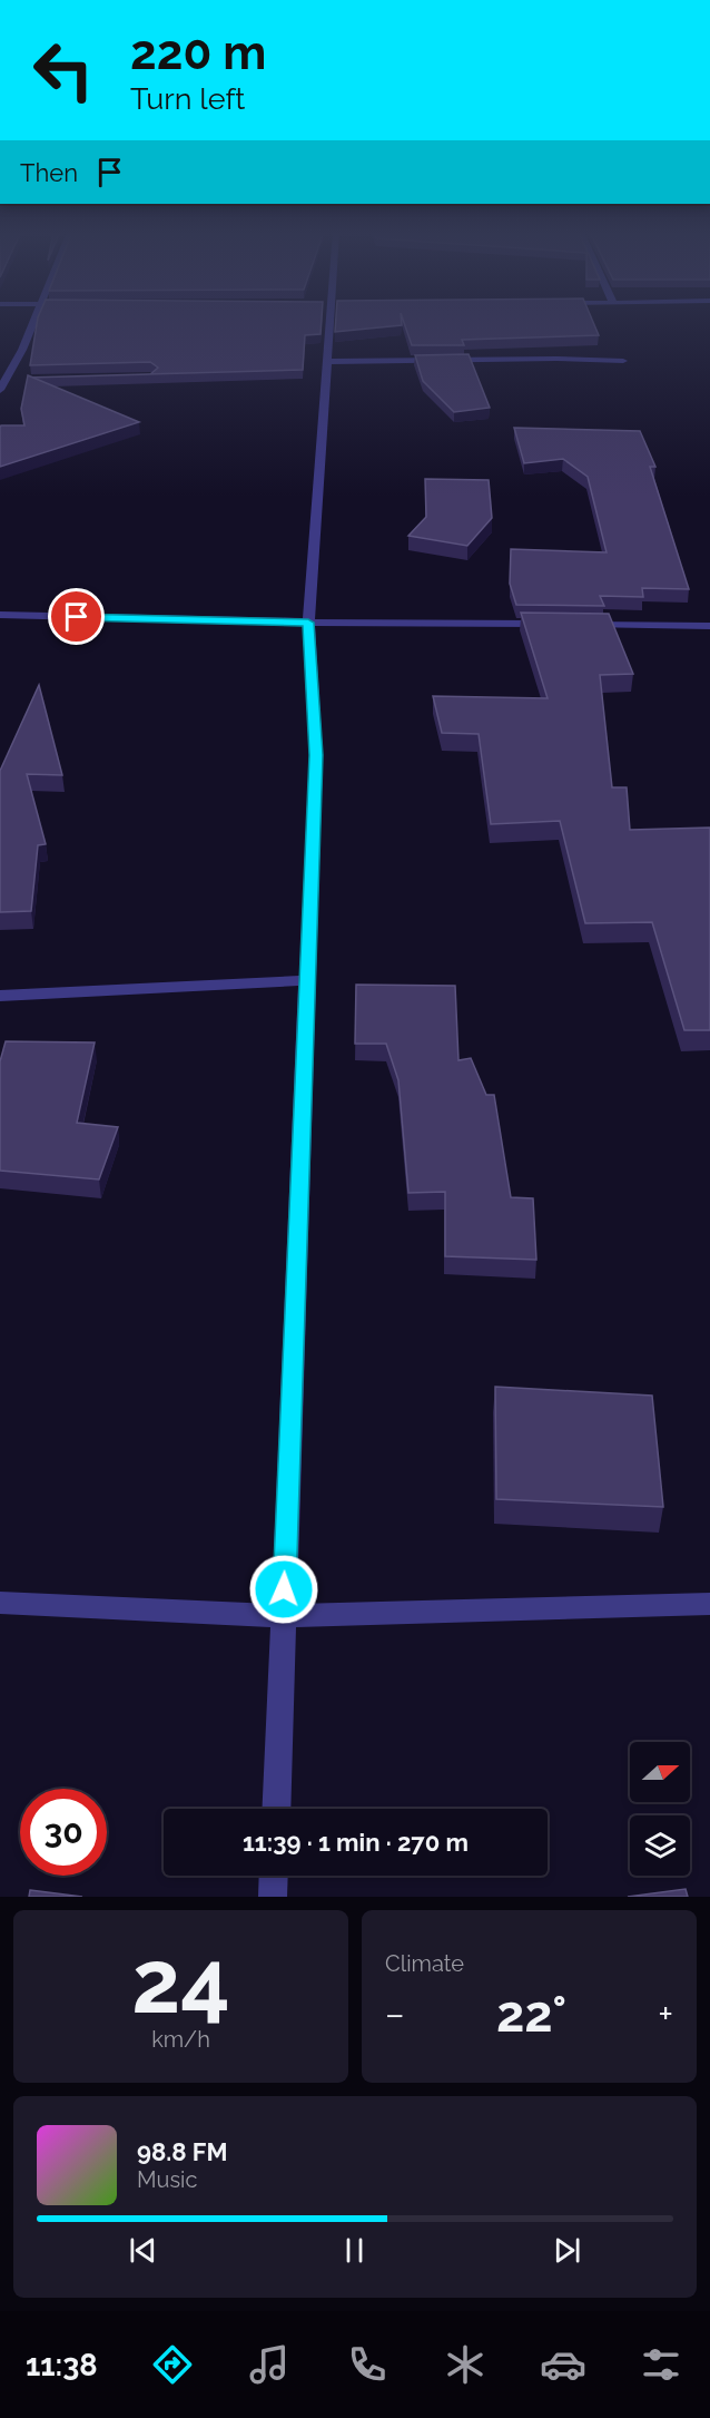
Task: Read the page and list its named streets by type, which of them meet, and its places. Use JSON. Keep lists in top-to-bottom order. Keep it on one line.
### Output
{"north":"right","page":{"turn":["220 m","Turn left"],"then":"Then","limit":"30","trip":"11:39 · 1 min · 270 m","tile":[["24","km/h"],"Climate"],"heat":["−","22°","+"],"song":["98.8 FM","Music"],"tabs":"11:38"}}
